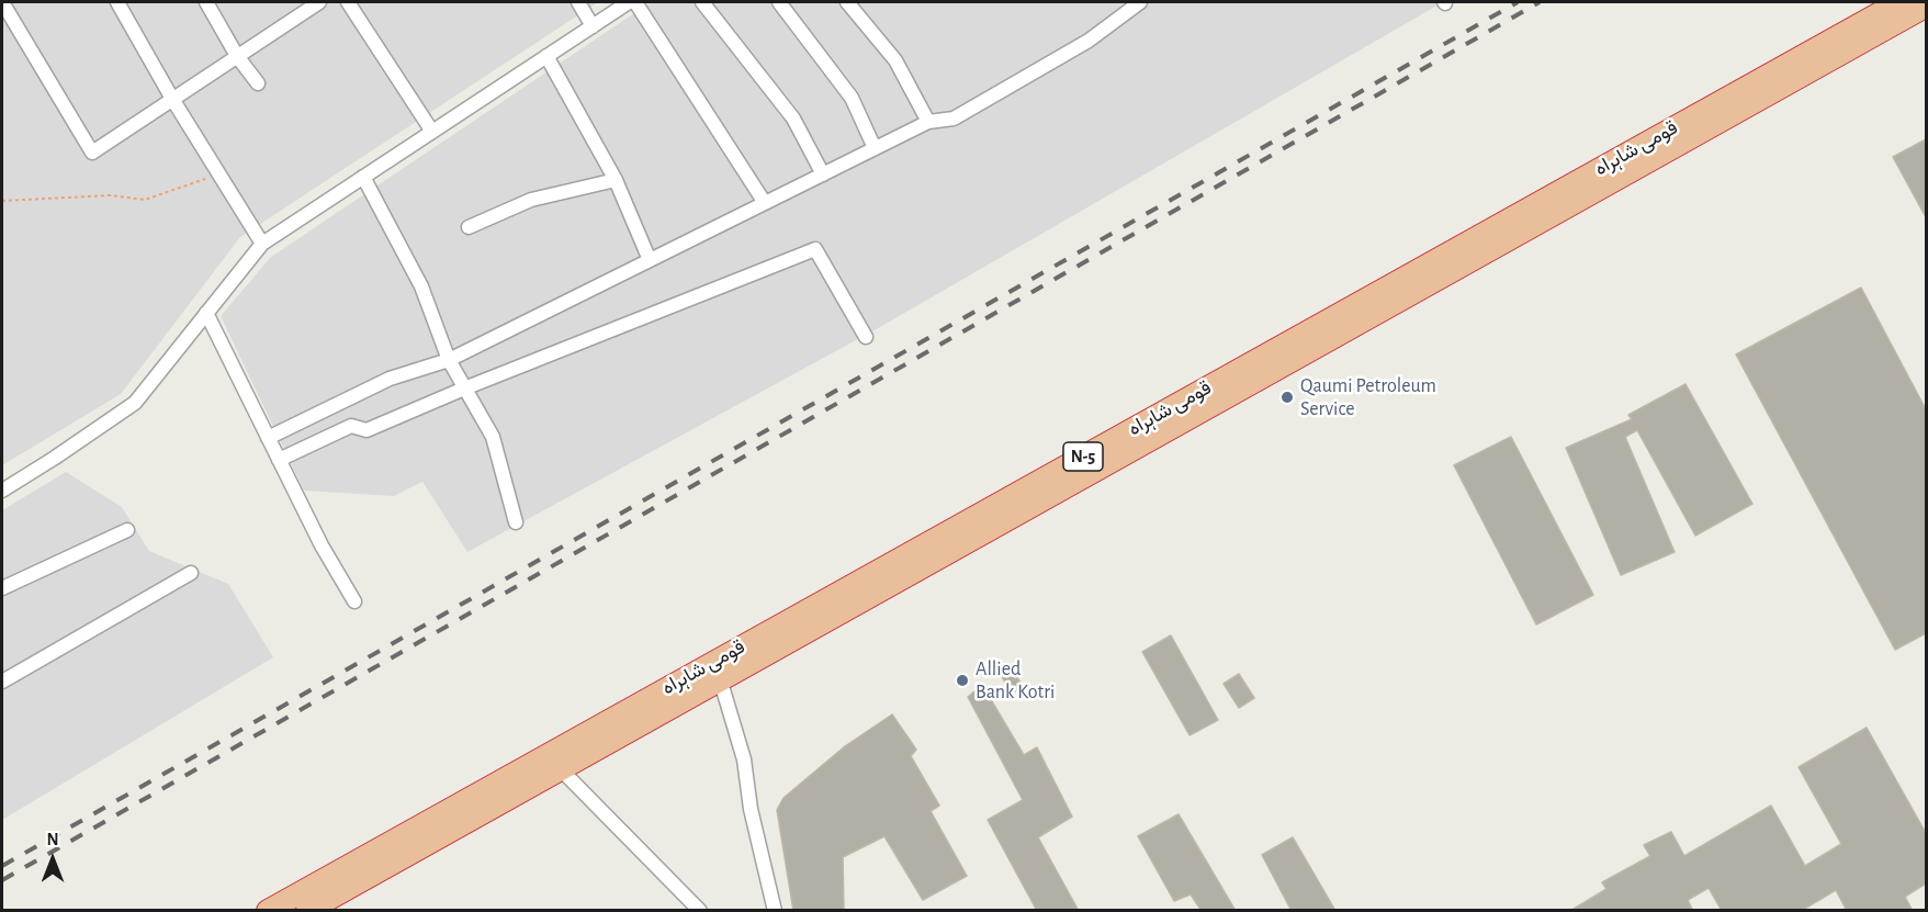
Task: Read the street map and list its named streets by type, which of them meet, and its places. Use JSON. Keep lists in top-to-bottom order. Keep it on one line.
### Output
{"streets":{"highway":["قومی شاہراہ","N-5"]},"places":["Qaumi Petroleum Service","Allied Bank Kotri"],"north":"top"}
